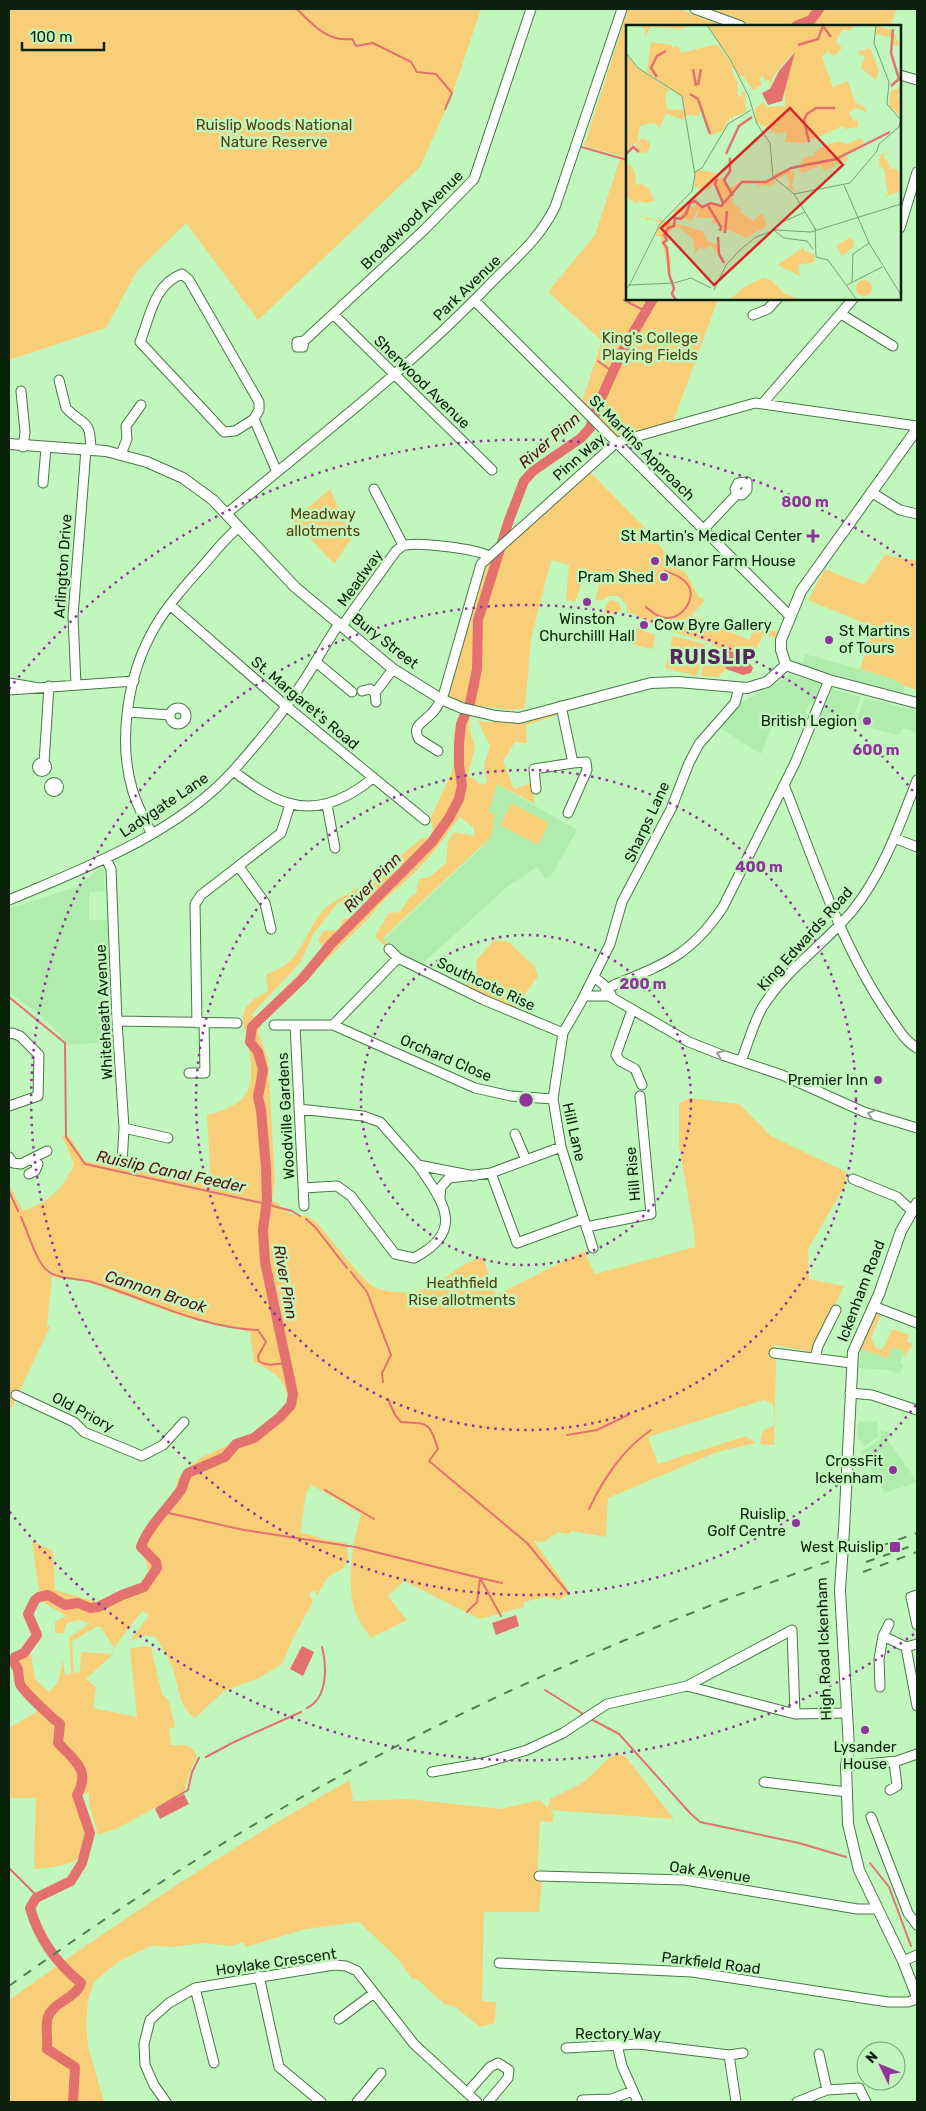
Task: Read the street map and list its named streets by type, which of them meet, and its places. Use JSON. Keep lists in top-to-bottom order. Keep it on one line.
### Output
{"streets":{"main road":["Bury Street","Ickenham Road","High Road Ickenham"],"street":["Broadwood Avenue","Park Avenue","Sherwood Avenue","St Martins Approach","Pinn Way","Arlington Drive","Meadway","St. Margaret's Road","Ladygate Lane","Sharps Lane","King Edwards Road","Southcote Rise","Whiteheath Avenue","Orchard Close","Woodville Gardens","Hill Lane","Hill Rise","Old Priory","Oak Avenue","Hoylake Crescent","Parkfield Road","Rectory Way"]},"crossings":[["Broadwood Avenue","Sherwood Avenue"],["Park Avenue","Sherwood Avenue"],["Park Avenue","St Martins Approach"],["Park Avenue","Bury Street"],["St Martins Approach","Pinn Way"],["Pinn Way","Meadway"],["Pinn Way","Bury Street"],["Arlington Drive","Bury Street"],["Meadway","Bury Street"],["Meadway","Ladygate Lane"],["Bury Street","Ladygate Lane"],["Bury Street","Sharps Lane"],["St. Margaret's Road","Ladygate Lane"],["Ladygate Lane","Whiteheath Avenue"],["Sharps Lane","Hill Lane"],["Southcote Rise","Hill Lane"],["Orchard Close","Hill Lane"],["Hill Lane","Hill Rise"],["Ickenham Road","High Road Ickenham"],["High Road Ickenham","Oak Avenue"],["High Road Ickenham","Parkfield Road"]],"districts":["RUISLIP"],"water":["River Pinn","Ruislip Canal Feeder","Cannon Brook"],"parks":["Ruislip Woods National Nature Reserve","King's College Playing Fields","Meadway allotments","Heathfield Rise allotments"],"places":{"health":["St Martin's Medical Center"],"other":["Manor Farm House","Pram Shed","Winston Churchilll Hall","Cow Byre Gallery","St Martins of Tours","British Legion","Premier Inn","CrossFit Ickenham","Ruislip Golf Centre","Lysander House"],"transit":["West Ruislip"]},"scale_bar":"100 m","north":"top left","rings":["800 m","600 m","400 m","200 m"]}
